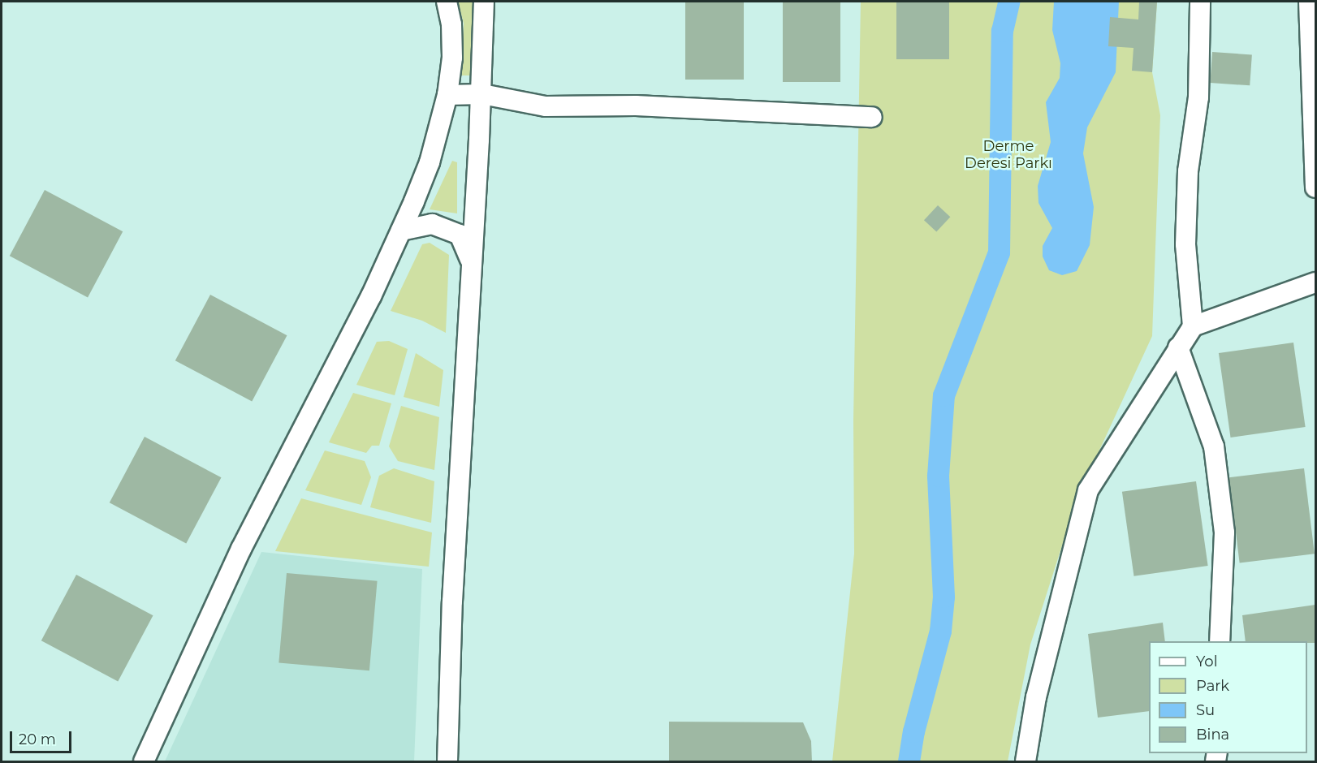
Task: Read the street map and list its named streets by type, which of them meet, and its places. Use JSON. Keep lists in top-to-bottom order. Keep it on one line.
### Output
{"parks":["Derme Deresi Parkı"],"legend":["Yol","Park","Su","Bina"],"scale_bar":"20 m"}
